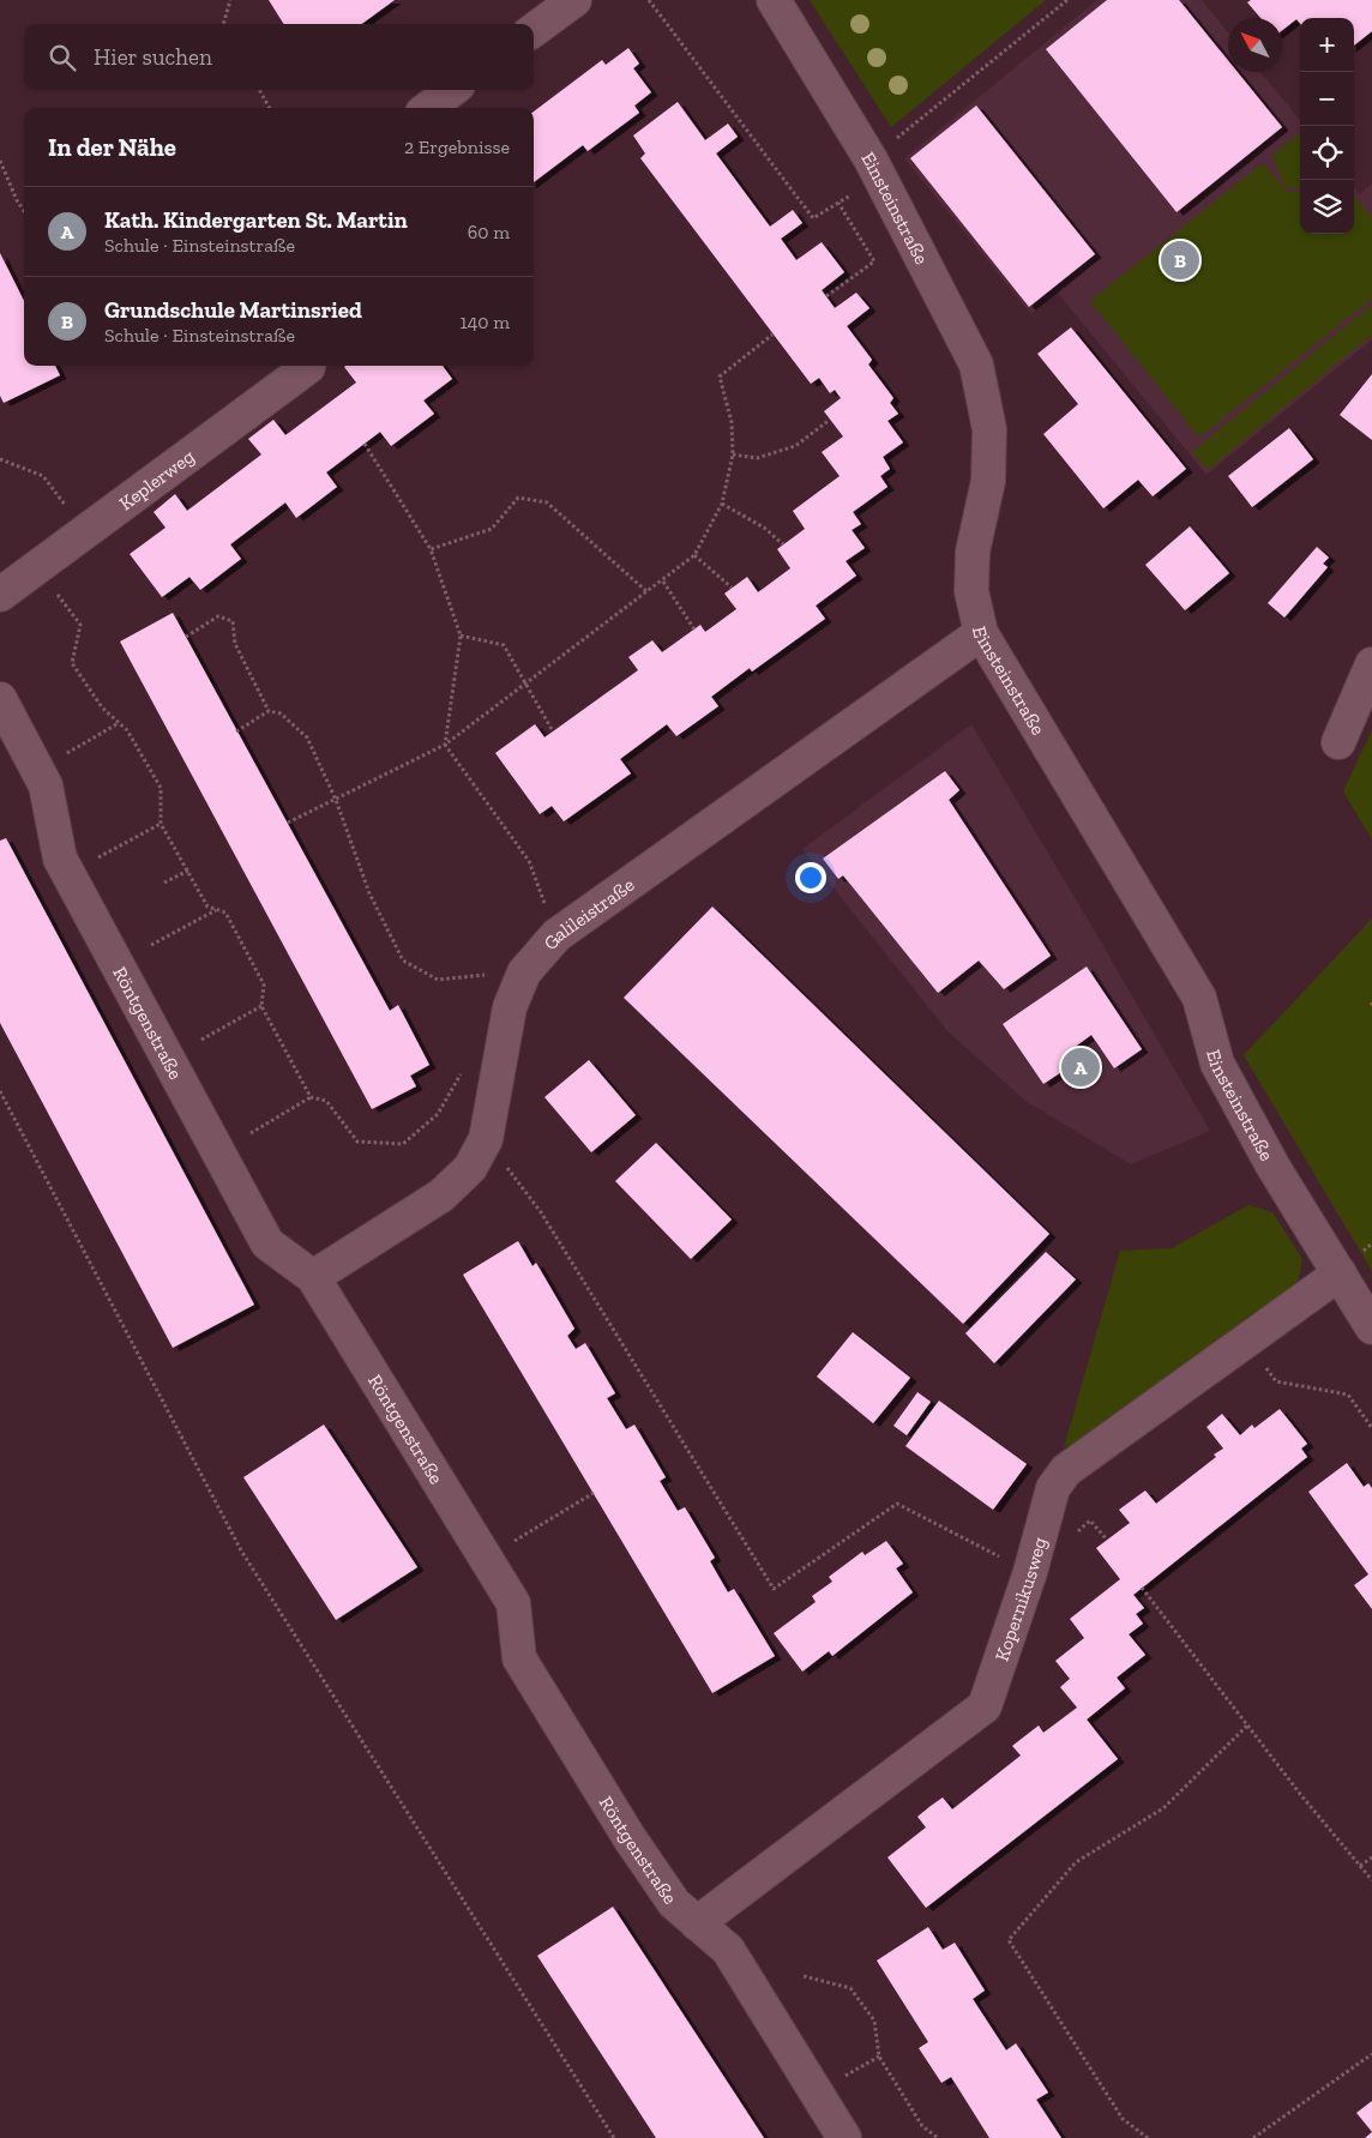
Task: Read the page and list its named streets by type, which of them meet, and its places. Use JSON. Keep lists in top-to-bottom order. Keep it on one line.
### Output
{"streets":{"street":["Einsteinstraße","Keplerweg","Galileistraße","Röntgenstraße","Kopernikusweg"]},"crossings":[["Einsteinstraße","Galileistraße"],["Einsteinstraße","Kopernikusweg"],["Galileistraße","Röntgenstraße"],["Röntgenstraße","Kopernikusweg"]],"north":"top left","page":{"map_buttons":["+","−"],"search":"Hier suchen","heading":["In der Nähe","2 Ergebnisse"],"list":[{"mark":"A","name":"Kath. Kindergarten St. Martin","note":"Schule · Einsteinstraße","value":"60 m"},{"mark":"B","name":"Grundschule Martinsried","note":"Schule · Einsteinstraße","value":"140 m"}],"pins":["B","A"]}}
